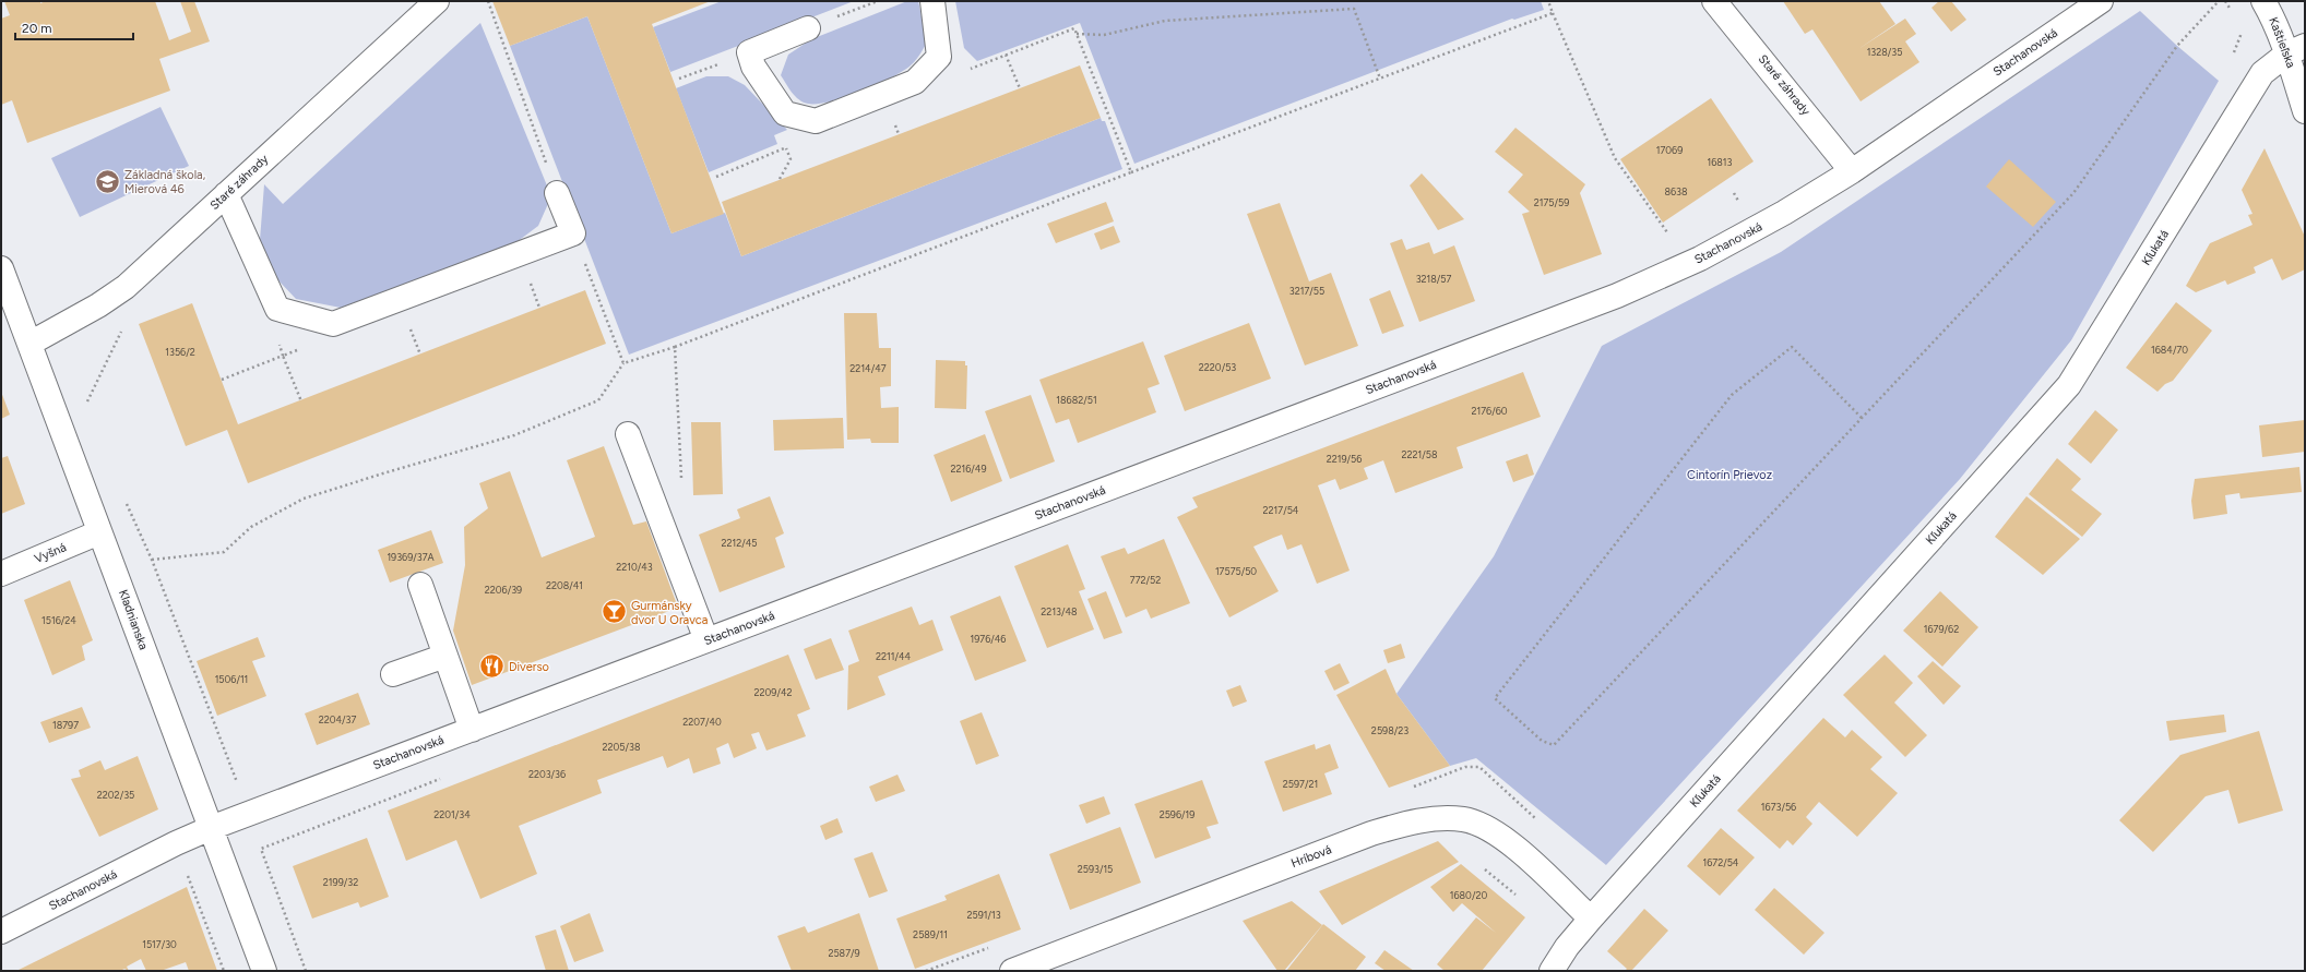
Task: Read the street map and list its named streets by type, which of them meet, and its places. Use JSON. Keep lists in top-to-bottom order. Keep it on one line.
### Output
{"streets":{"street":["Kaštieľska","Stachanovská","Staré záhrady","Kľukatá","Vyšná","Kladnianska","Hríbová"]},"crossings":[["Kaštieľska","Kľukatá"],["Stachanovská","Staré záhrady"],["Stachanovská","Kladnianska"],["Staré záhrady","Kladnianska"],["Kľukatá","Hríbová"],["Vyšná","Kladnianska"]],"parks":["Cintorín Prievoz"],"places":{"school or university":["Základná škola, Mierová 46"],"bar":["Gurmánsky dvor U Oravca"],"restaurant":["Diverso"]},"house_numbers":["1328/35","17069","16813","8638","2175/59","3218/57","3217/55","1684/70","1356/2","2220/53","2214/47","18682/51","2176/60","2221/58","2219/56","2216/49","2217/54","2212/45","19369/37A","2210/43","17575/50","772/52","2208/41","2206/39","2213/48","1516/24","1679/62","1976/46","2211/44","1506/11","2209/42","2204/37","2207/40","18797","2598/23","2205/38","2203/36","2597/21","2202/35","1673/56","2201/34","2596/19","1672/54","2593/15","2199/32","1680/20","2591/13","2589/11","1517/30","2587/9"],"scale_bar":"20 m"}
